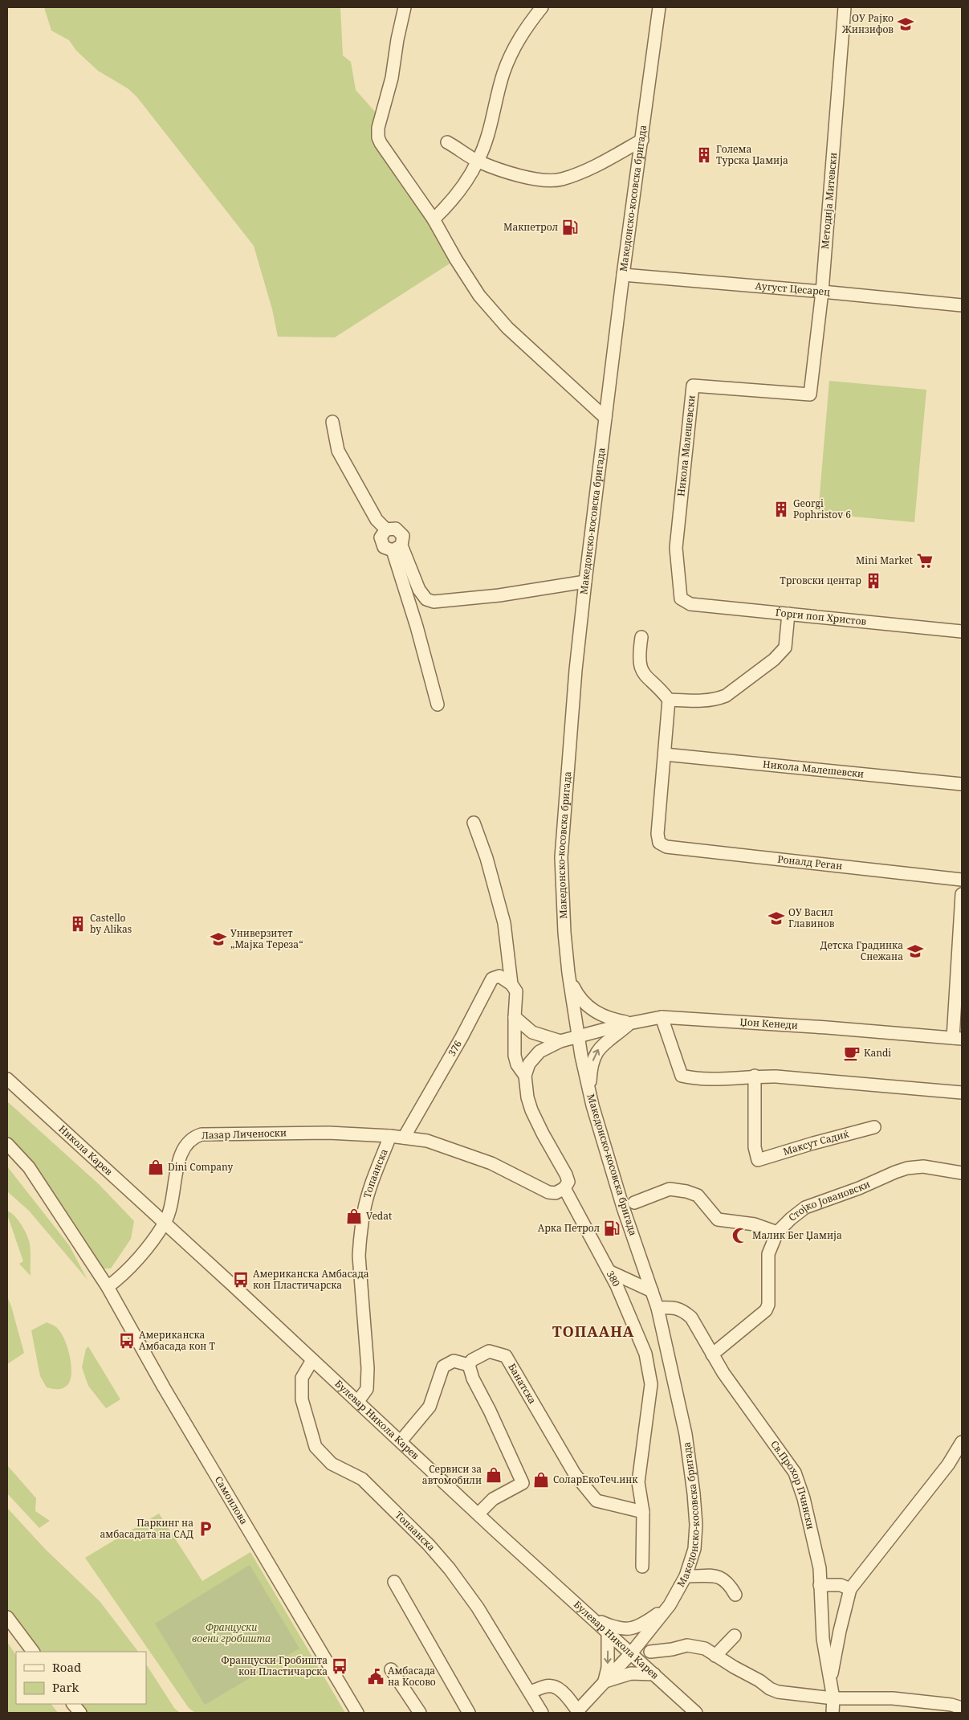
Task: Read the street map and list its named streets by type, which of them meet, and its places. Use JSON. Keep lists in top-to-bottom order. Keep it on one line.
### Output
{"streets":{"street":["Македонско-косовска бригада","Методија Митевски","Аугуст Цесарец","Никола Малешевски","Ѓорги поп Христов","Роналд Реган","Џон Кенеди","376","Лазар Личеноски","Максут Садиќ","Никола Карев","Топаанска","Стојко Јовановски","380","Банатска","Булевар Никола Карев","Св.Прохор Пчински","Самоилова"]},"crossings":[["Македонско-косовска бригада","Аугуст Цесарец"],["Македонско-косовска бригада","Џон Кенеди"],["Македонско-косовска бригада","Булевар Никола Карев"],["Македонско-косовска бригада","Св.Прохор Пчински"],["Методија Митевски","Аугуст Цесарец"],["Методија Митевски","Никола Малешевски"],["Никола Малешевски","Ѓорги поп Христов"],["Никола Малешевски","Роналд Реган"],["376","Лазар Личеноски"],["Лазар Личеноски","Никола Карев"],["Лазар Личеноски","Топаанска"],["Лазар Личеноски","380"],["Лазар Личеноски","Булевар Никола Карев"],["Лазар Личеноски","Самоилова"],["Никола Карев","Булевар Никола Карев"],["Топаанска","Булевар Никола Карев"],["Стојко Јовановски","Св.Прохор Пчински"],["380","Банатска"]],"districts":["ТОПААНА"],"parks":["Француски воени гробишта"],"places":{"school or university":["ОУ Рајко Жинзифов","ОУ Васил Главинов","Универзитет „Мајка Тереза“","Детска Градинка Снежана"],"building":["Голема Турска Џамија","Georgi Pophristov 6","Трговски центар","Castello by Alikas"],"fuel station":["Макпетрол","Арка Петрол"],"supermarket":["Mini Market"],"cafe":["Kandi"],"shop":["Dini Company","Vedat","Сервиси за автомобили","СоларЕкоТеч.инк"],"mosque":["Малик Бег Џамија"],"bus stop":["Американска Амбасада кон Пластичарска","Американска Амбасада кон Т","Француски Гробишта кон Пластичарска"],"parking":["Паркинг на амбасадата на САД"],"public building":["Амбасада на Косово"]},"legend":["Road","Park"]}
